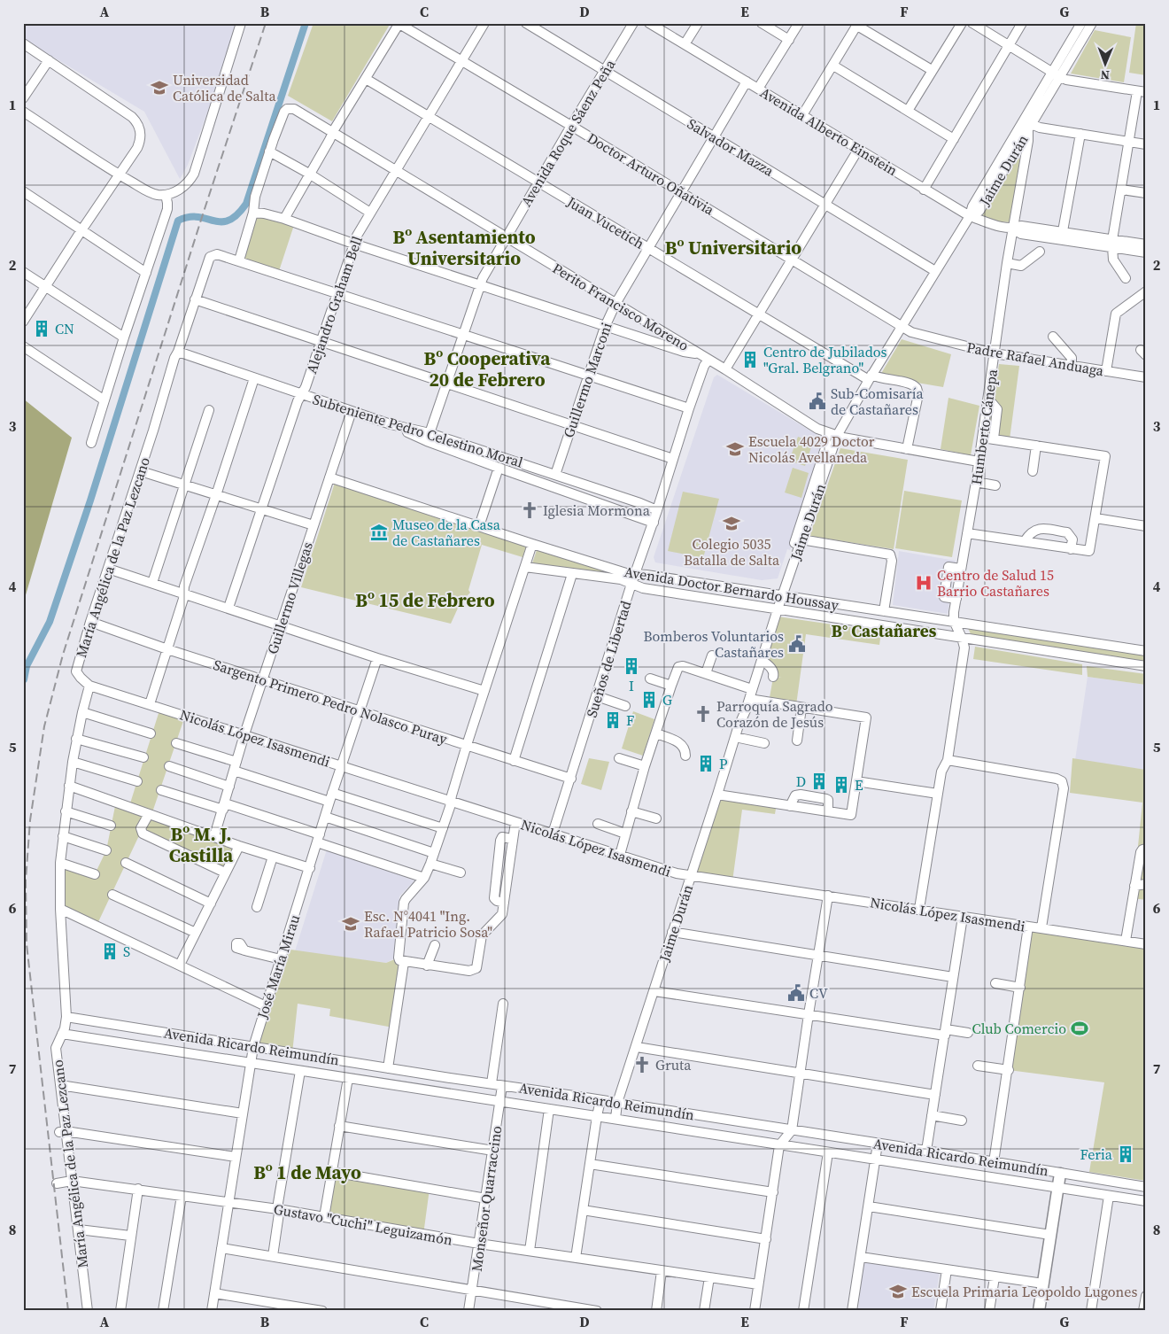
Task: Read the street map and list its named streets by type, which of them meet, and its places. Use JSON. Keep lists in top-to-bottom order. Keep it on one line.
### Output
{"streets":{"street":["Avenida Alberto Einstein","Avenida Roque Sáenz Peña","Salvador Mazza","Jaime Durán","Doctor Arturo Oñativia","Juan Vucetich","Alejandro Graham Bell","Perito Francisco Moreno","Padre Rafael Anduaga","Guillermo Marconi","Humberto Cánepa","Subteniente Pedro Celestino Moral","María Angélica de la Paz Lezcano","Avenida Doctor Bernardo Houssay","Guillermo Villegas","Sueños de Libertad","Sargento Primero Pedro Nolasco Puray","Nicolás López Isasmendi","José María Mirau","Avenida Ricardo Reimundín","Monseñor Quarraccino","Gustavo \"Cuchi\" Leguizamón"]},"crossings":[["Avenida Alberto Einstein","Jaime Durán"],["Avenida Alberto Einstein","Guillermo Marconi"],["Avenida Alberto Einstein","Humberto Cánepa"],["Avenida Roque Sáenz Peña","Salvador Mazza"],["Avenida Roque Sáenz Peña","Doctor Arturo Oñativia"],["Avenida Roque Sáenz Peña","Juan Vucetich"],["Avenida Roque Sáenz Peña","Perito Francisco Moreno"],["Avenida Roque Sáenz Peña","Subteniente Pedro Celestino Moral"],["Salvador Mazza","Jaime Durán"],["Salvador Mazza","Guillermo Marconi"],["Jaime Durán","Doctor Arturo Oñativia"],["Jaime Durán","Juan Vucetich"],["Jaime Durán","Perito Francisco Moreno"],["Jaime Durán","Padre Rafael Anduaga"],["Jaime Durán","Humberto Cánepa"],["Jaime Durán","Avenida Doctor Bernardo Houssay"],["Jaime Durán","Nicolás López Isasmendi"],["Jaime Durán","Avenida Ricardo Reimundín"],["Doctor Arturo Oñativia","Alejandro Graham Bell"],["Doctor Arturo Oñativia","Padre Rafael Anduaga"],["Doctor Arturo Oñativia","Guillermo Marconi"],["Juan Vucetich","Alejandro Graham Bell"],["Juan Vucetich","Perito Francisco Moreno"],["Juan Vucetich","Guillermo Marconi"],["Alejandro Graham Bell","Perito Francisco Moreno"],["Alejandro Graham Bell","Subteniente Pedro Celestino Moral"],["Perito Francisco Moreno","Guillermo Marconi"],["Perito Francisco Moreno","Humberto Cánepa"],["Perito Francisco Moreno","Sueños de Libertad"],["Padre Rafael Anduaga","Humberto Cánepa"],["Guillermo Marconi","Subteniente Pedro Celestino Moral"],["Humberto Cánepa","Avenida Doctor Bernardo Houssay"],["Subteniente Pedro Celestino Moral","María Angélica de la Paz Lezcano"],["Subteniente Pedro Celestino Moral","Guillermo Villegas"],["Subteniente Pedro Celestino Moral","Sueños de Libertad"],["María Angélica de la Paz Lezcano","Sargento Primero Pedro Nolasco Puray"],["María Angélica de la Paz Lezcano","Nicolás López Isasmendi"],["María Angélica de la Paz Lezcano","Avenida Ricardo Reimundín"],["María Angélica de la Paz Lezcano","Gustavo \"Cuchi\" Leguizamón"],["Avenida Doctor Bernardo Houssay","Guillermo Villegas"],["Avenida Doctor Bernardo Houssay","Sueños de Libertad"],["Guillermo Villegas","Sargento Primero Pedro Nolasco Puray"],["Guillermo Villegas","Nicolás López Isasmendi"],["Sueños de Libertad","Sargento Primero Pedro Nolasco Puray"],["Sueños de Libertad","Nicolás López Isasmendi"],["Sargento Primero Pedro Nolasco Puray","José María Mirau"],["Nicolás López Isasmendi","José María Mirau"],["José María Mirau","Avenida Ricardo Reimundín"],["José María Mirau","Gustavo \"Cuchi\" Leguizamón"],["Avenida Ricardo Reimundín","Monseñor Quarraccino"],["Monseñor Quarraccino","Gustavo \"Cuchi\" Leguizamón"]],"districts":["Bº Asentamiento Universitario","Bº Universitario","Bº Cooperativa 20 de Febrero","Bº 15 de Febrero","B° Castañares","Bº M. J. Castilla","Bº 1 de Mayo"],"places":{"school or university":["Universidad Católica de Salta","Escuela 4029 Doctor Nicolás Avellaneda","Colegio 5035 Batalla de Salta","Esc. N°4041 \"Ing. Rafael Patricio Sosa\"","Escuela Primaria Leopoldo Lugones"],"building":["CN","Centro de Jubilados \"Gral. Belgrano\"","I","G","F","P","D","E","S","Feria"],"public building":["Sub-Comisaría de Castañares","Bomberos Voluntarios Castañares","CV"],"church":["Iglesia Mormona","Parroquía Sagrado Corazón de Jesús","Gruta"],"museum":["Museo de la Casa de Castañares"],"hospital":["Centro de Salud 15 Barrio Castañares"],"sports":["Club Comercio"]},"north":"bottom","grid":{"columns":["A","B","C","D","E","F","G"],"rows":["1","2","3","4","5","6","7","8"]}}
